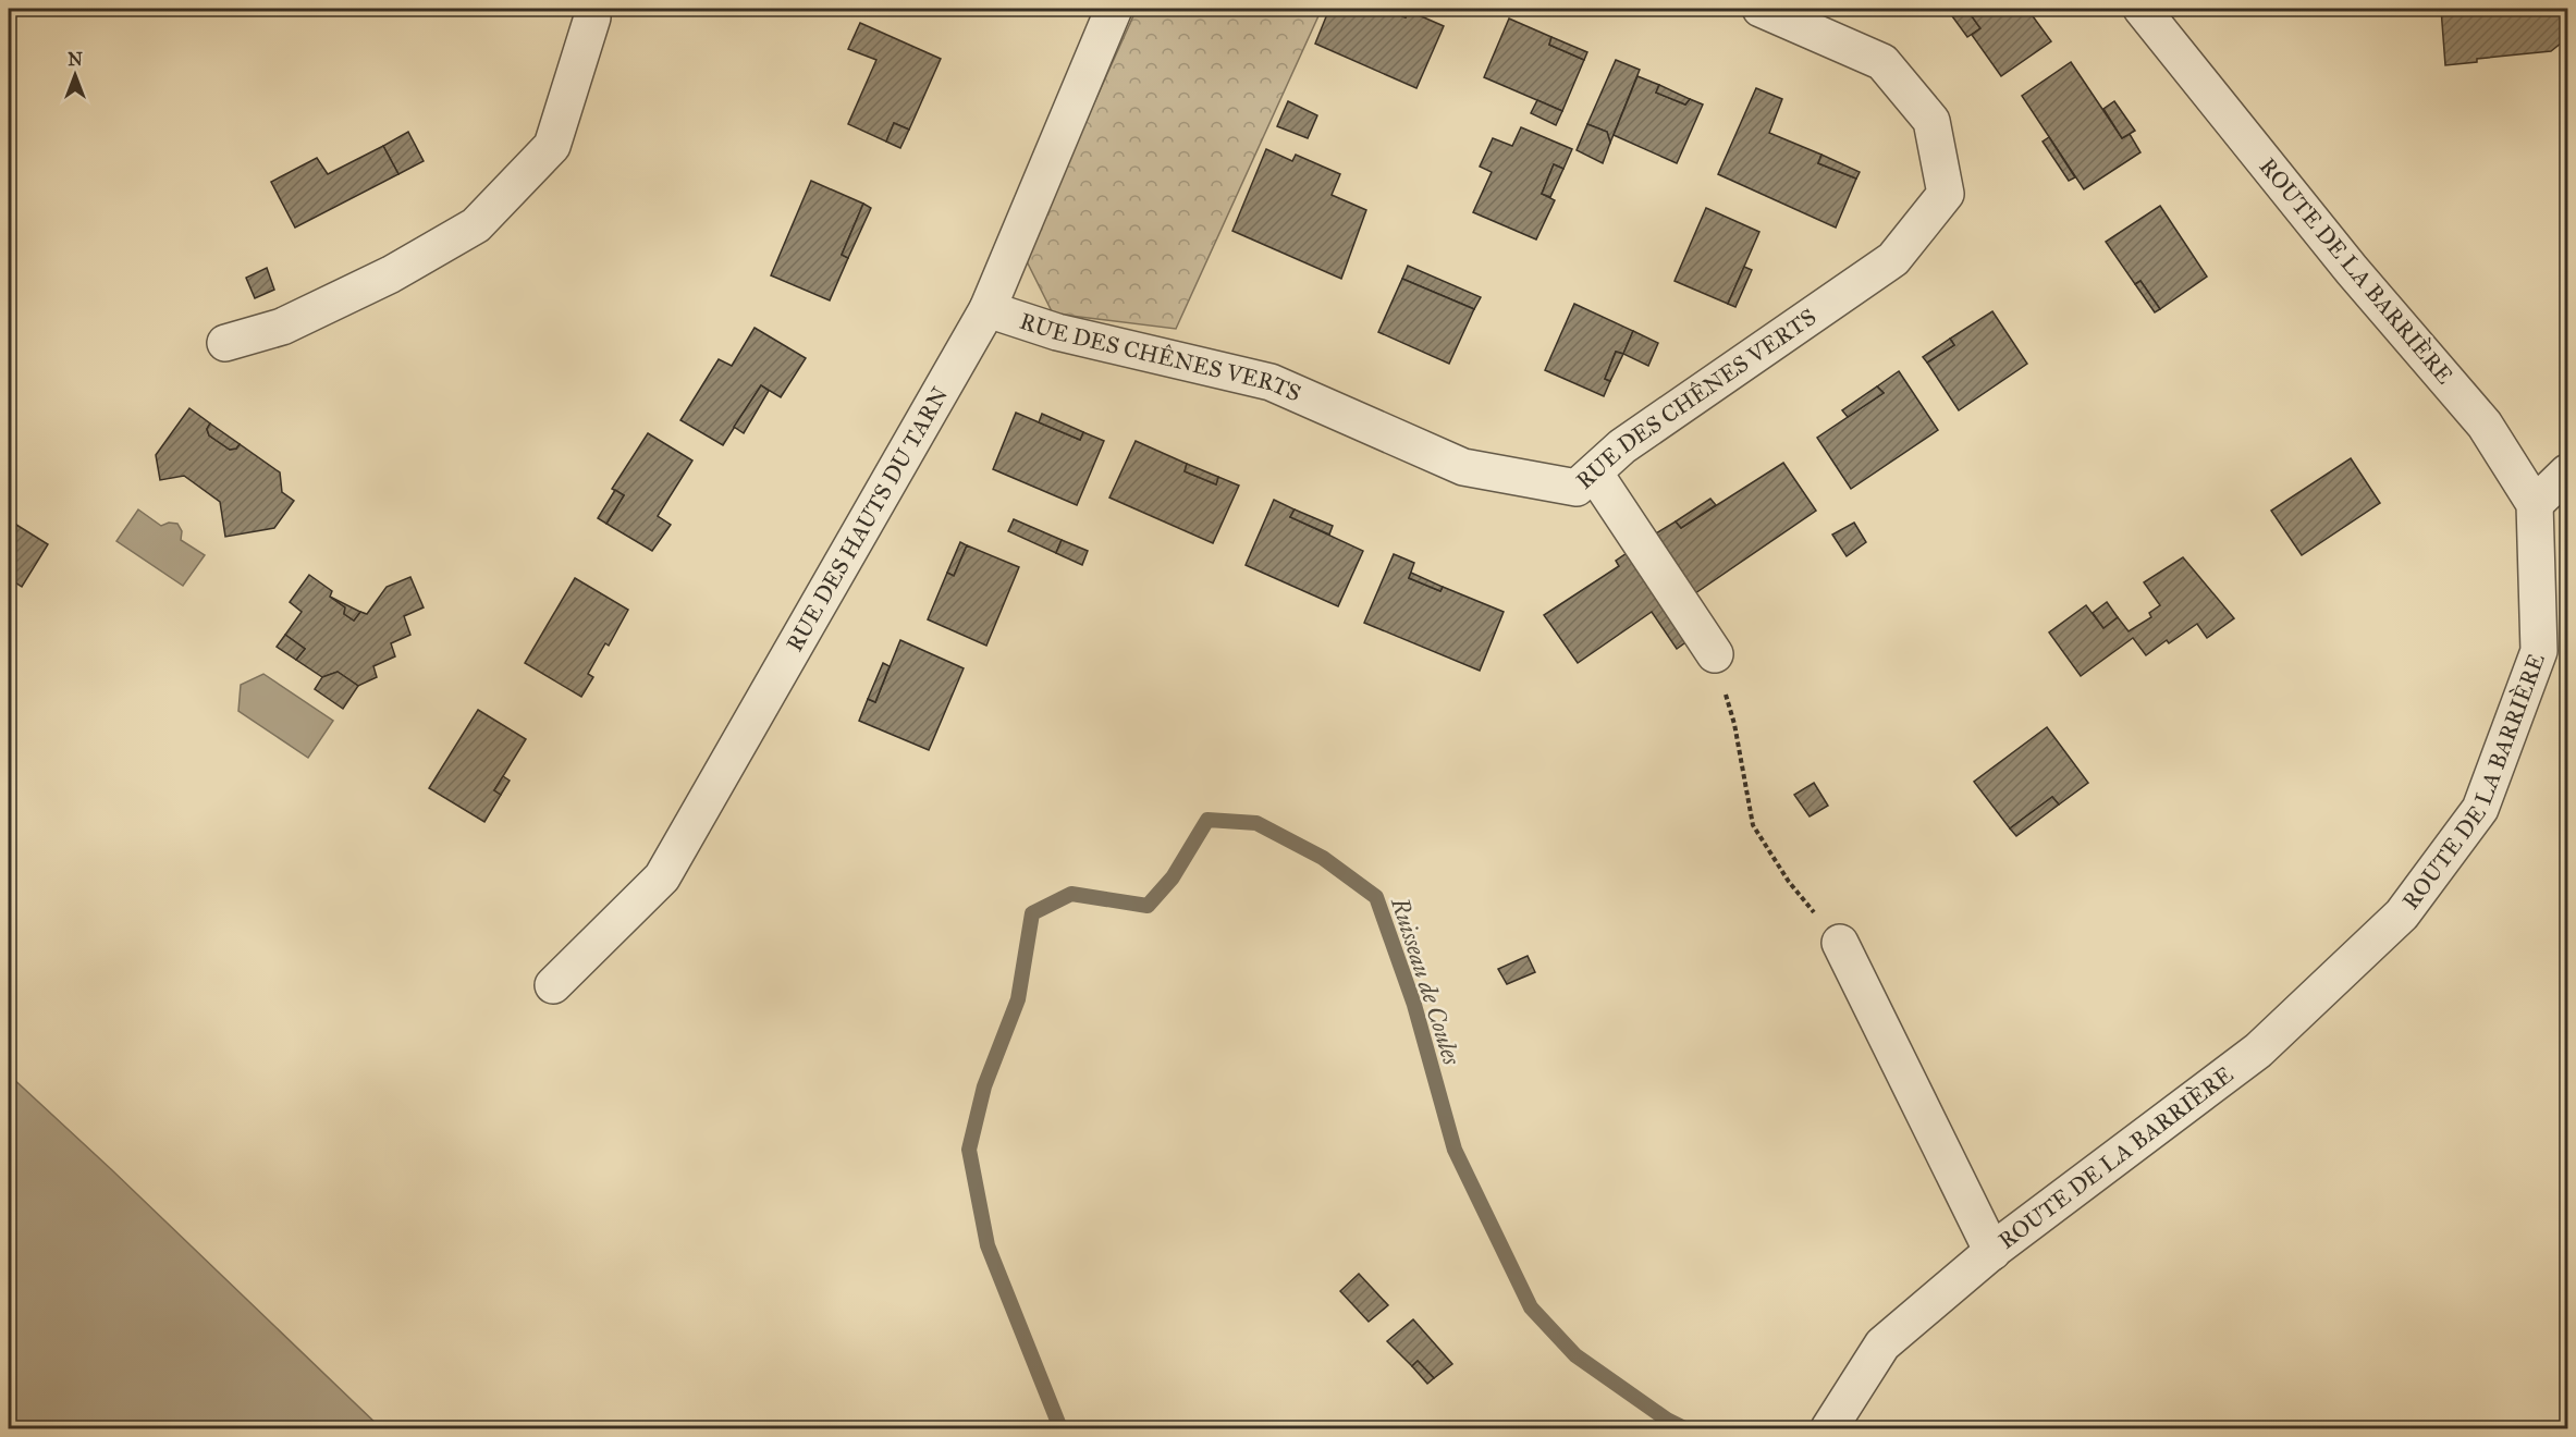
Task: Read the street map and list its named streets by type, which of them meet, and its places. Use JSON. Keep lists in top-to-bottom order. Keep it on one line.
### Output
{"streets":{"street":["ROUTE DE LA BARRIÈRE","RUE DES CHÊNES VERTS","RUE DES HAUTS DU TARN"]},"crossings":[["RUE DES CHÊNES VERTS","RUE DES HAUTS DU TARN"]],"water":["Ruisseau de Coules"],"north":"top"}
